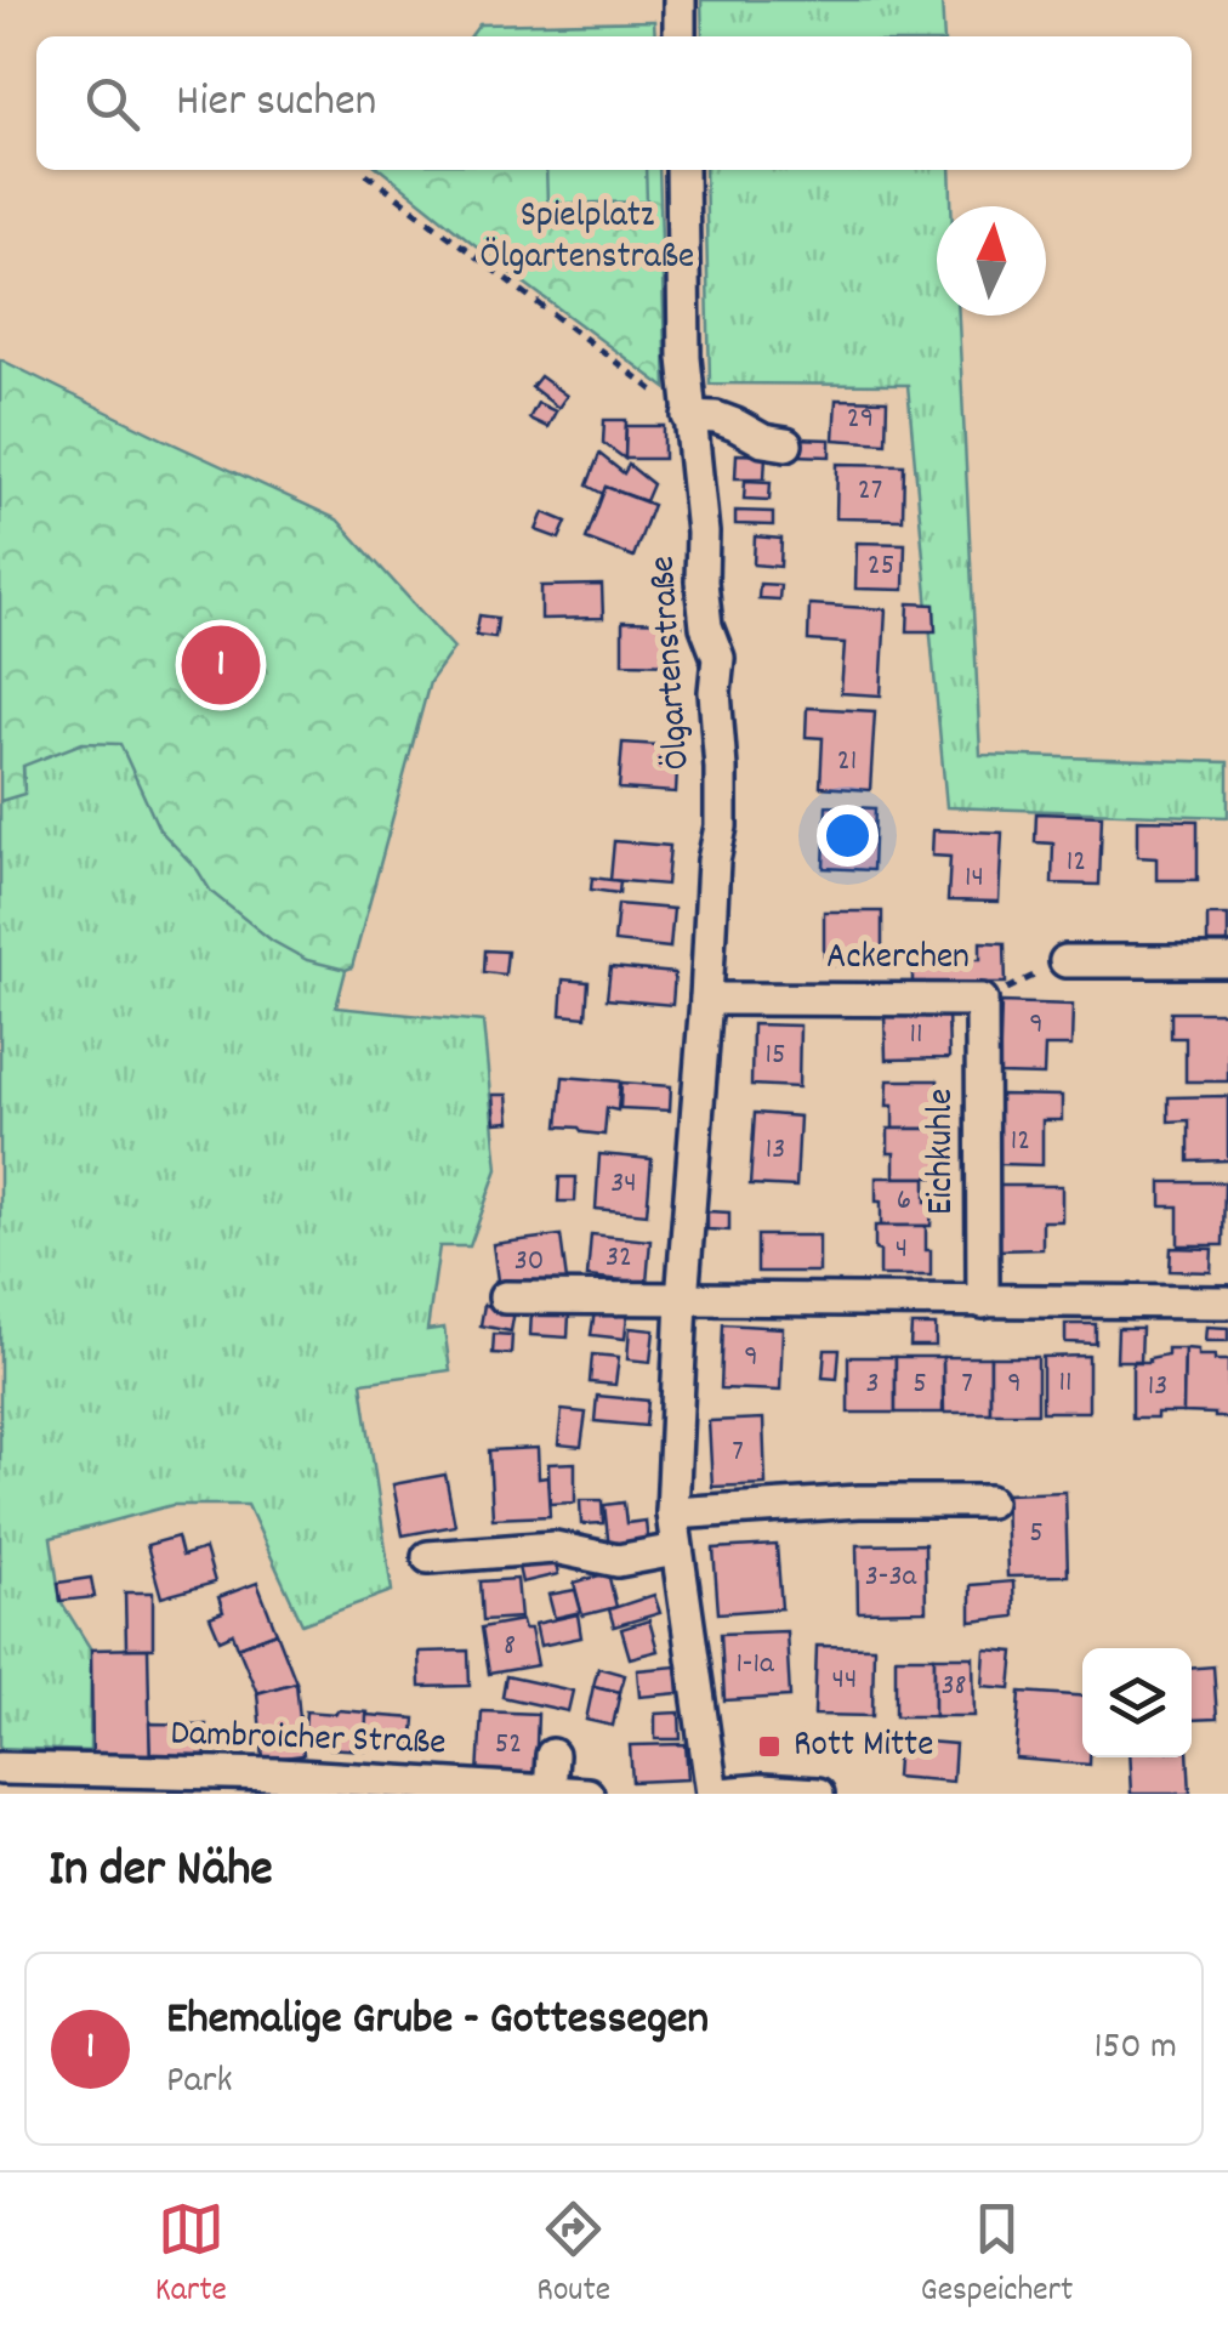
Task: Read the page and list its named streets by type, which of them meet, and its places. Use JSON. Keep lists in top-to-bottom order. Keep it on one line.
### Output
{"streets":{"street":["Ölgartenstraße","Ackerchen","Eichkuhle","Dambroicher Straße"]},"crossings":[["Ölgartenstraße","Ackerchen"],["Ackerchen","Eichkuhle"]],"parks":["Spielplatz Ölgartenstraße"],"places":{"transit":["Rott Mitte"]},"house_numbers":["29","27","25","21","12","14","9","11","15","12","13","34","6","4","32","30","9","11","3","5","7","9","13","7","5","3-3a","8","1-1a","44","38","52"],"north":"top","page":{"search":"Hier suchen","pins":"1","heading":"In der Nähe","list":[{"mark":"1","name":"Ehemalige Grube - Gottessegen","note":"Park","value":"150 m"}],"nav":["Karte","Route","Gespeichert"]}}
